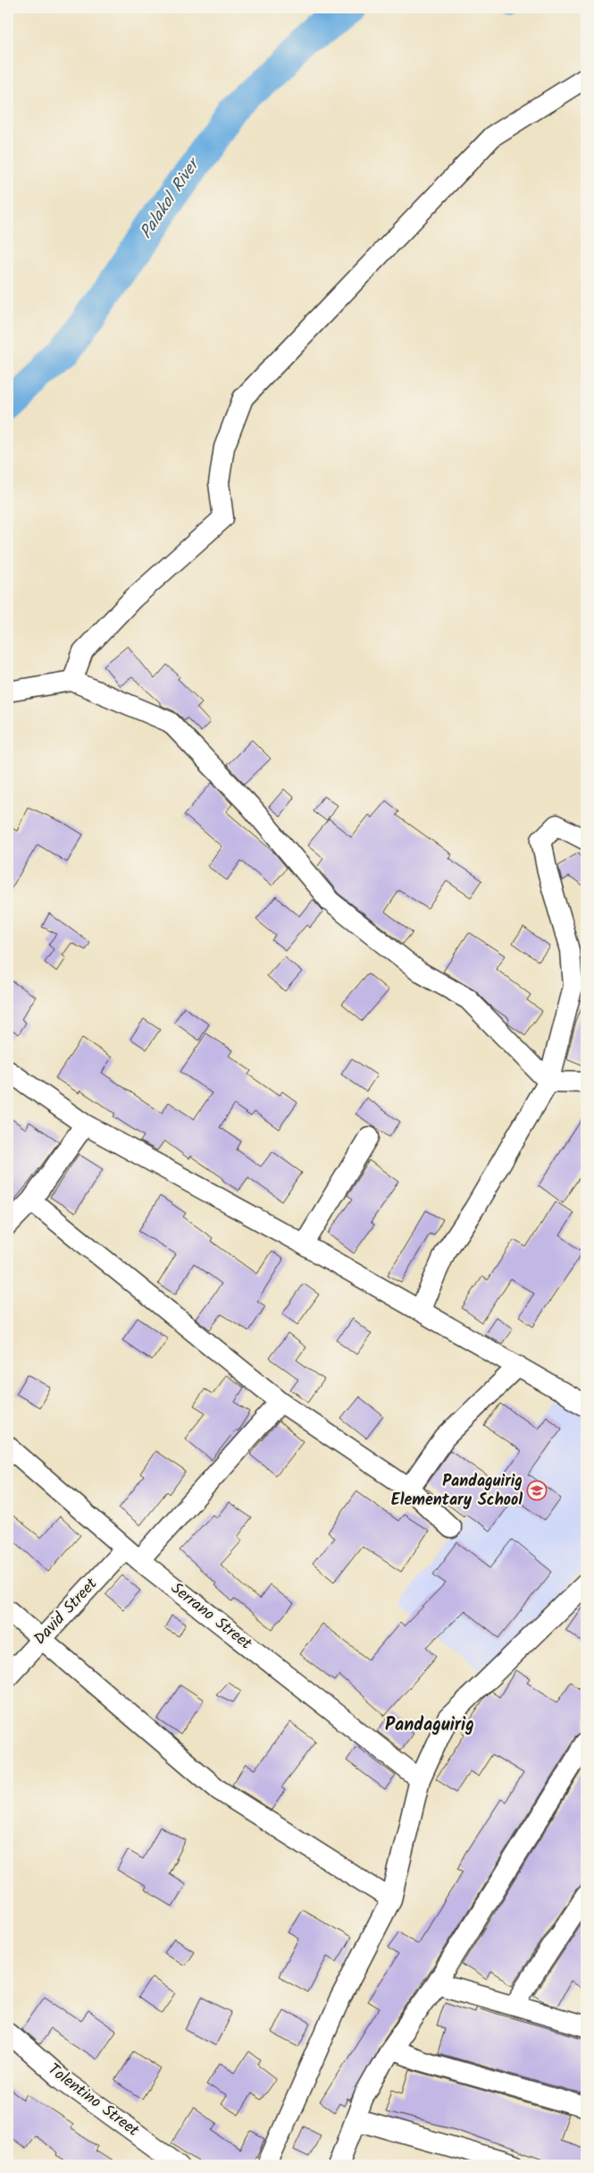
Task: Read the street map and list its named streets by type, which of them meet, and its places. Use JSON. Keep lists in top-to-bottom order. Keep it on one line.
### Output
{"streets":{"street":["David Street","Serrano Street","Tolentino Street"]},"crossings":[["David Street","Serrano Street"]],"districts":["Pandaguirig"],"water":["Palakol River"],"places":{"school or university":["Pandaguirig Elementary School"]}}
